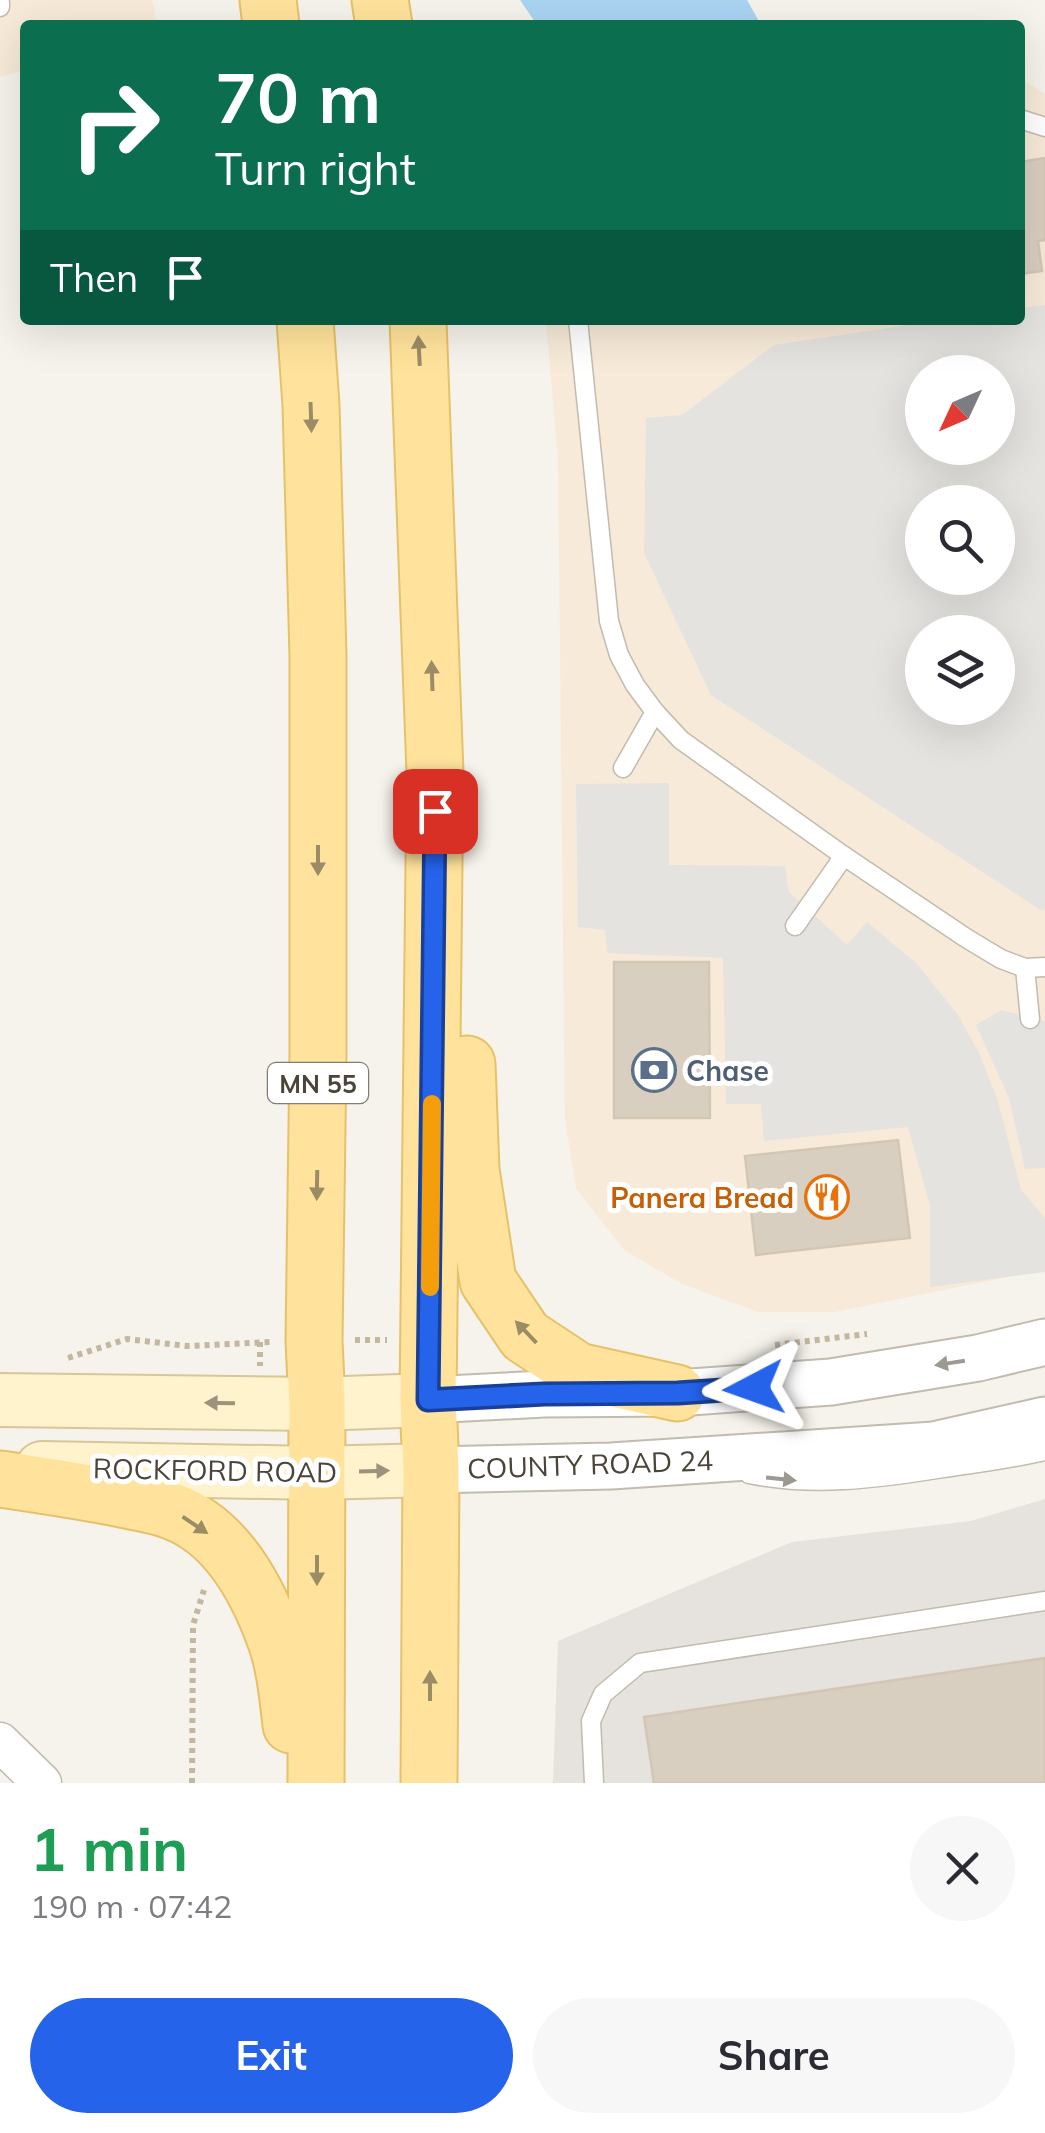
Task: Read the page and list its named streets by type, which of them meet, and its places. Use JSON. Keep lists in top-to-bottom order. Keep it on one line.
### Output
{"streets":{"main road":["MN 55","ROCKFORD ROAD"],"street":["COUNTY ROAD 24"]},"crossings":[["MN 55","ROCKFORD ROAD"],["COUNTY ROAD 24","ROCKFORD ROAD"]],"places":{"bank":["Chase"],"restaurant":["Panera Bread"]},"north":"bottom left","page":{"turn":["70 m","Turn right"],"then":"Then","heading":["1 min","190 m · 07:42"],"buttons":["Exit","Share"]}}
